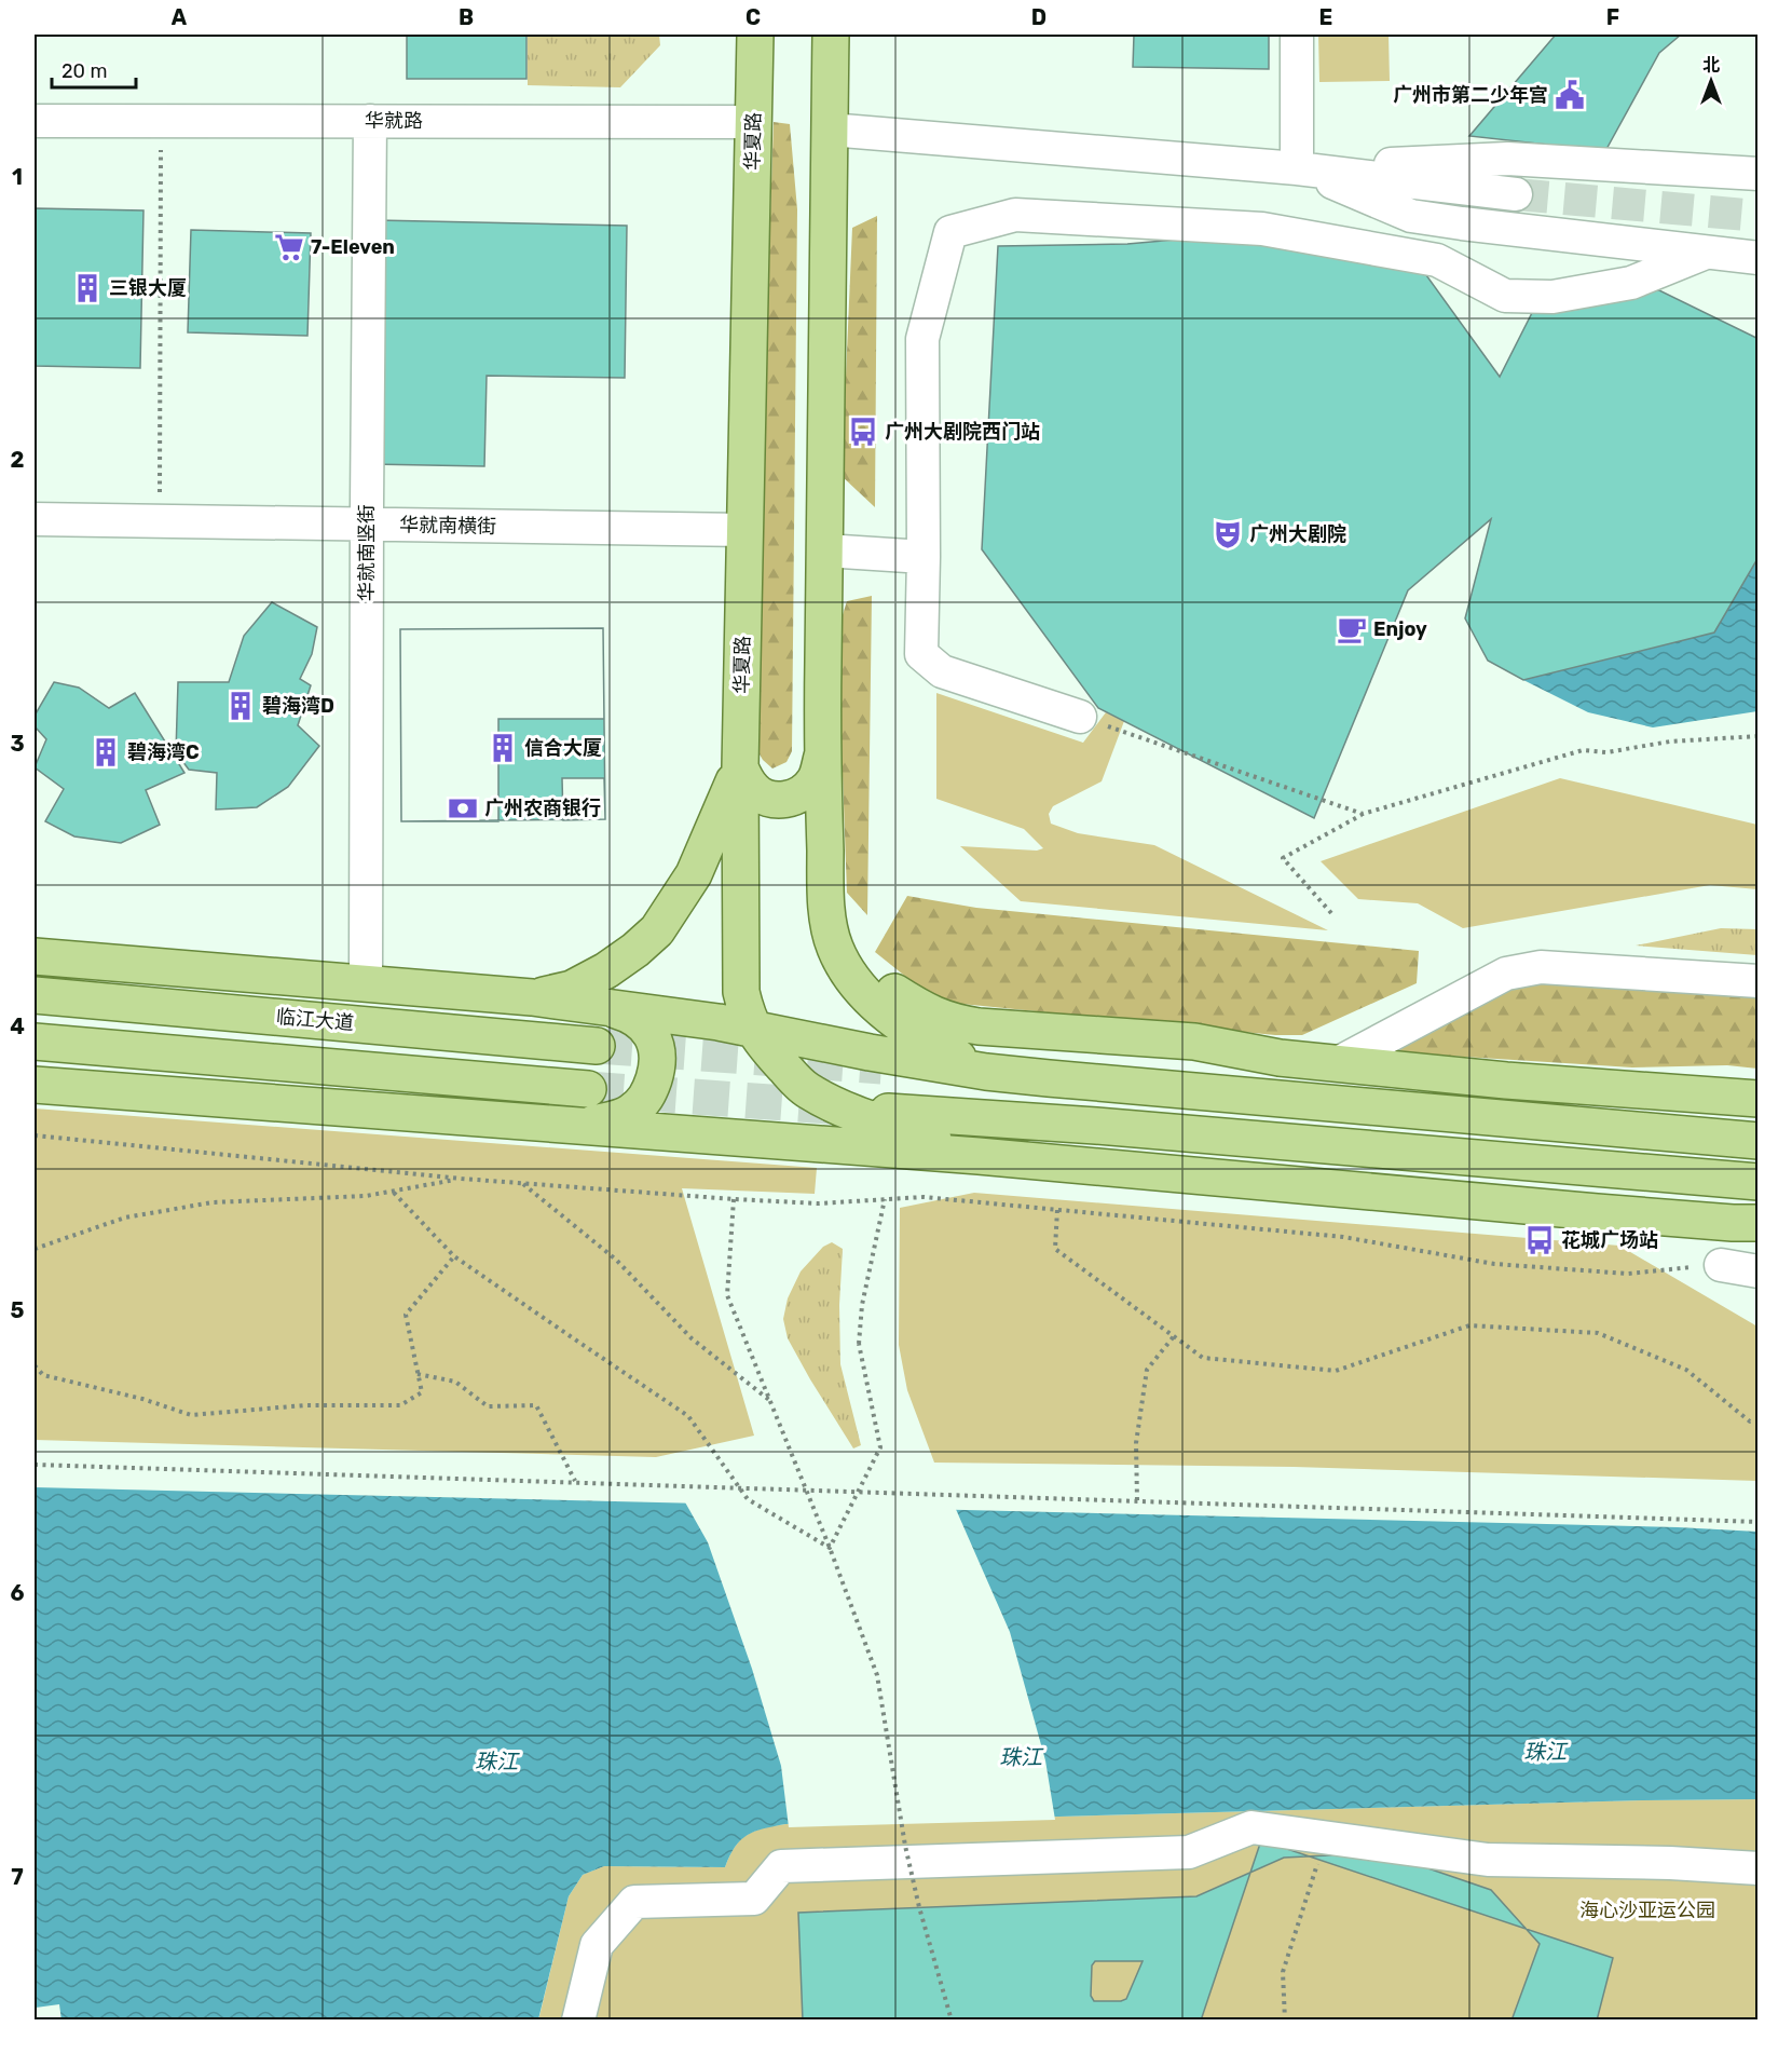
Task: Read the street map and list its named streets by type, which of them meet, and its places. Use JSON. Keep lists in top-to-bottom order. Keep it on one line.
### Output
{"streets":{"main road":["华夏路","临江大道"],"street":["华就路","华就南横街","华就南竖街"]},"crossings":[["华就路","华夏路"],["华就路","华就南竖街"],["华夏路","华就南横街"],["华就南横街","华就南竖街"]],"water":["珠江"],"parks":["海心沙亚运公园"],"places":{"public building":["广州市第二少年宫"],"supermarket":["7-Eleven"],"building":["三银大厦","碧海湾D","信合大厦","碧海湾C"],"bus stop":["广州大剧院西门站","花城广场站"],"theatre":["广州大剧院"],"cafe":["Enjoy"],"bank":["广州农商银行"]},"scale_bar":"20 m","north":"top","grid":{"columns":["A","B","C","D","E","F"],"rows":["1","2","3","4","5","6","7"]}}
